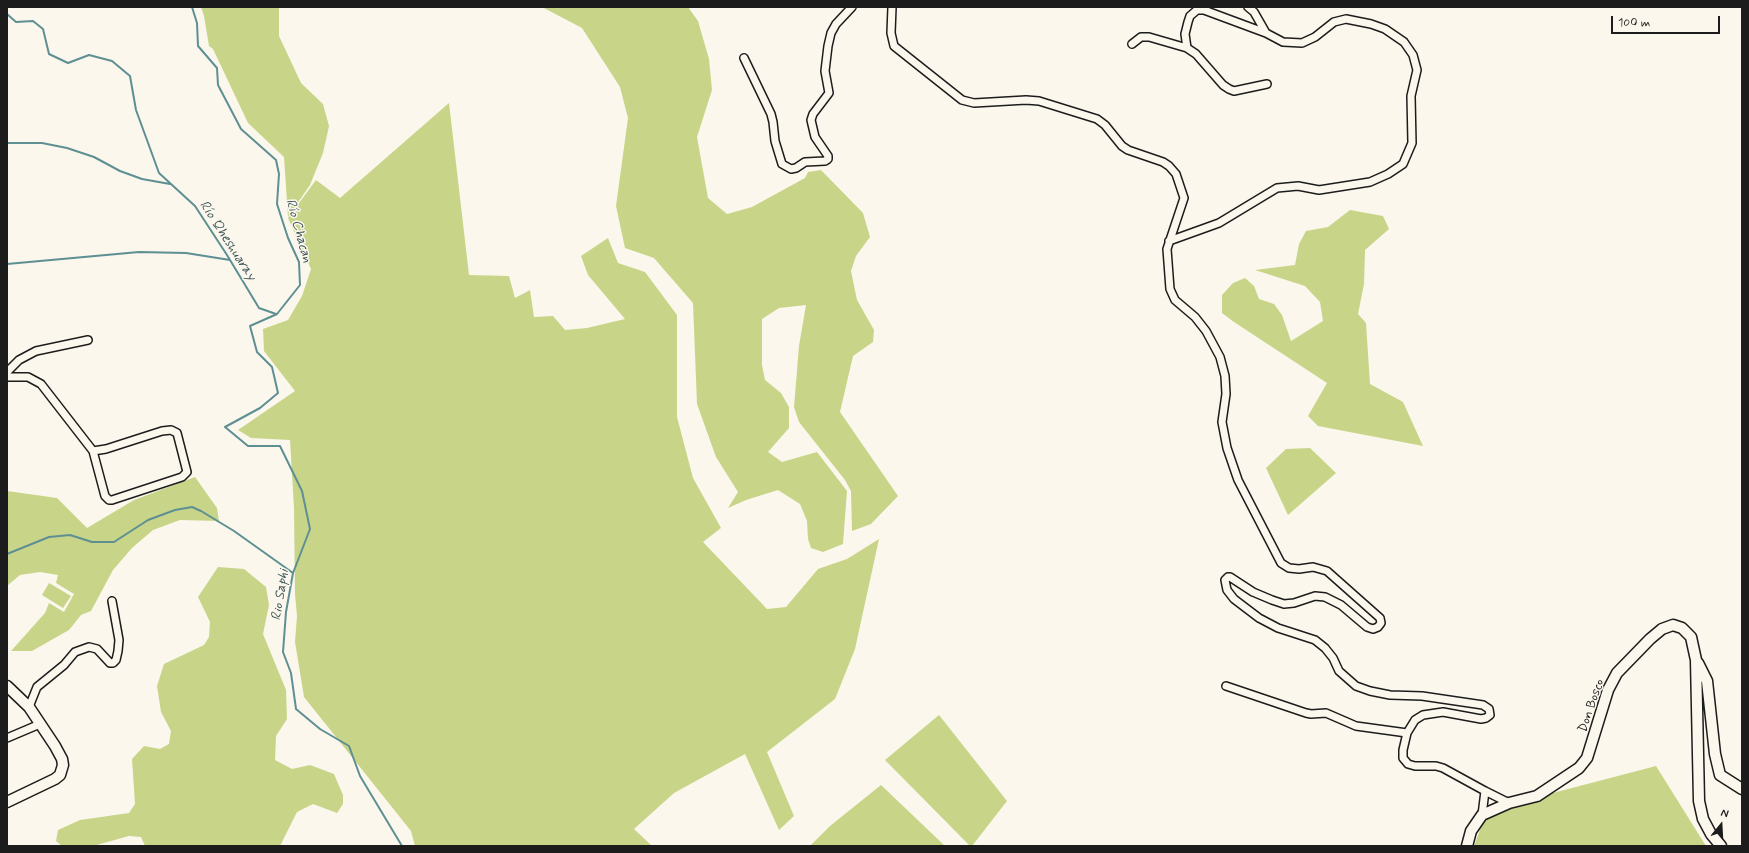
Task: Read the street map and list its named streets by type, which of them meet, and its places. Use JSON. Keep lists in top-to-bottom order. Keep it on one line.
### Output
{"streets":{"street":["Don Bosco"]},"water":["Río Chacan","Río Qheshuaray","Rio Saphi"],"scale_bar":"100 m","north":"top"}
